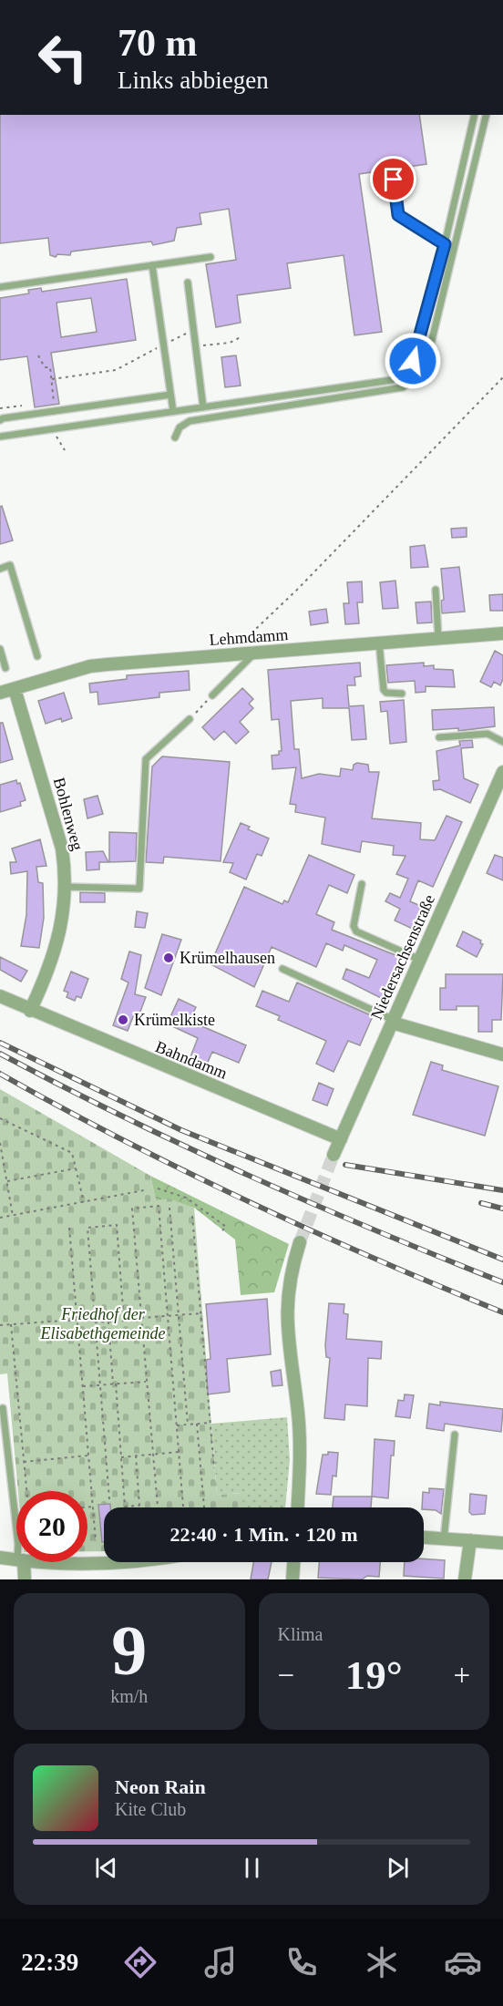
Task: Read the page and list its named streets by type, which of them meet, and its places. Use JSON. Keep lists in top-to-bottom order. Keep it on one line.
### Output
{"streets":{"street":["Lehmdamm","Bohlenweg","Niedersachsenstraße","Bahndamm"]},"crossings":[["Lehmdamm","Bohlenweg"],["Bohlenweg","Bahndamm"],["Niedersachsenstraße","Bahndamm"]],"parks":["Friedhof der Elisabethgemeinde"],"places":["Krümelhausen","Krümelkiste"],"page":{"turn":["70 m","Links abbiegen"],"limit":"20","trip":"22:40 · 1 Min. · 120 m","tile":[["9","km/h"],"Klima"],"heat":["−","19°","+"],"song":["Neon Rain","Kite Club"],"tabs":"22:39"}}
